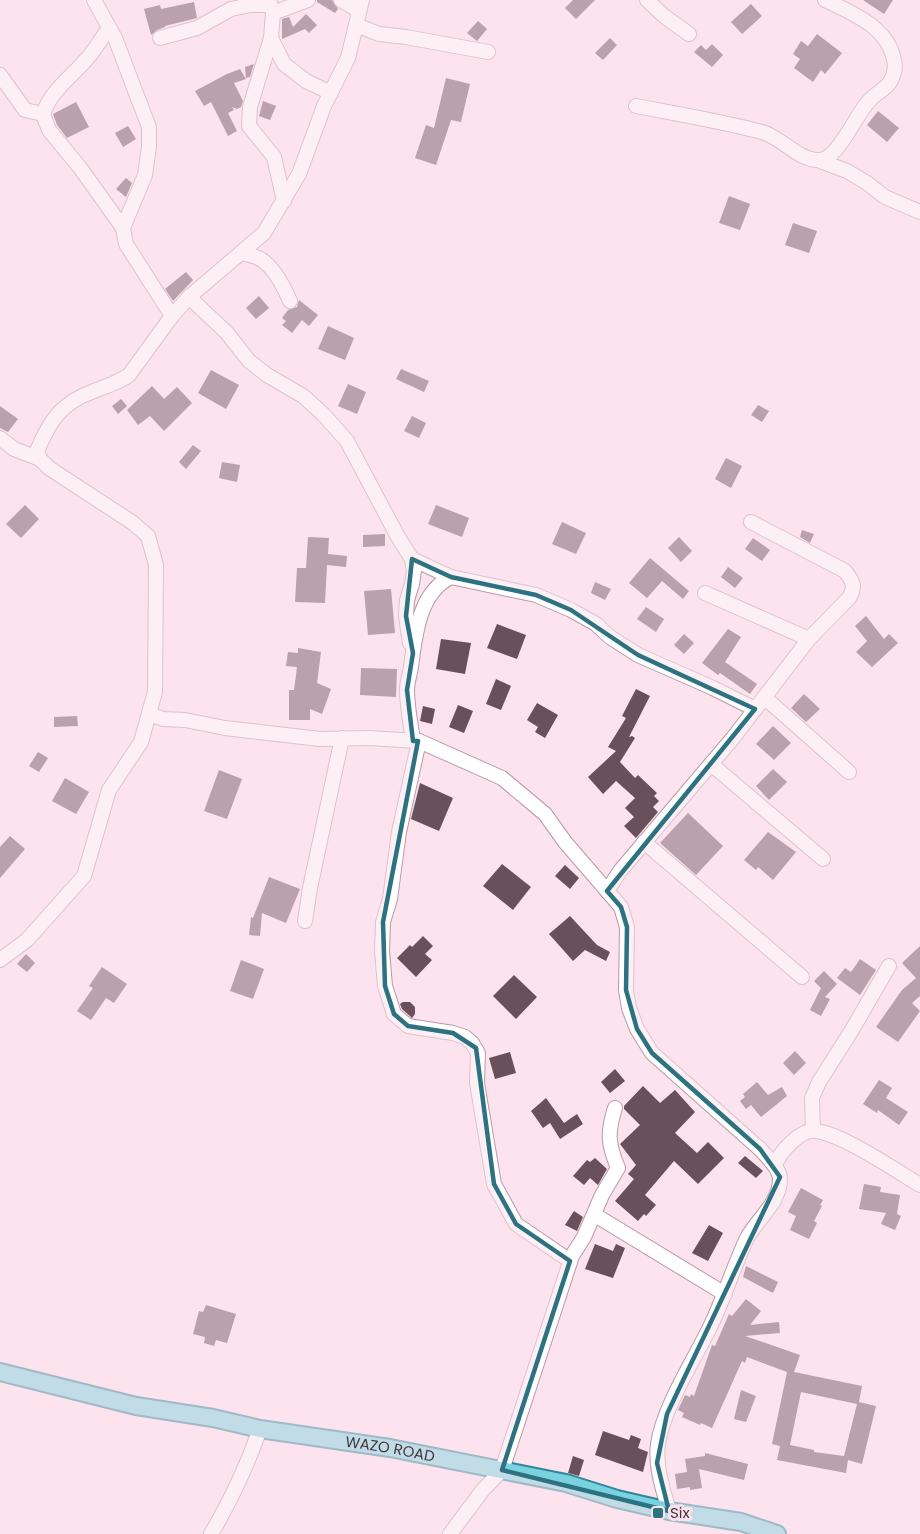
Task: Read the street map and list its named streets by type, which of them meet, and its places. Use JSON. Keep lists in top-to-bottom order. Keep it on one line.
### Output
{"streets":{"main road":["WAZO ROAD"]},"places":{"transit":["Six"]}}
